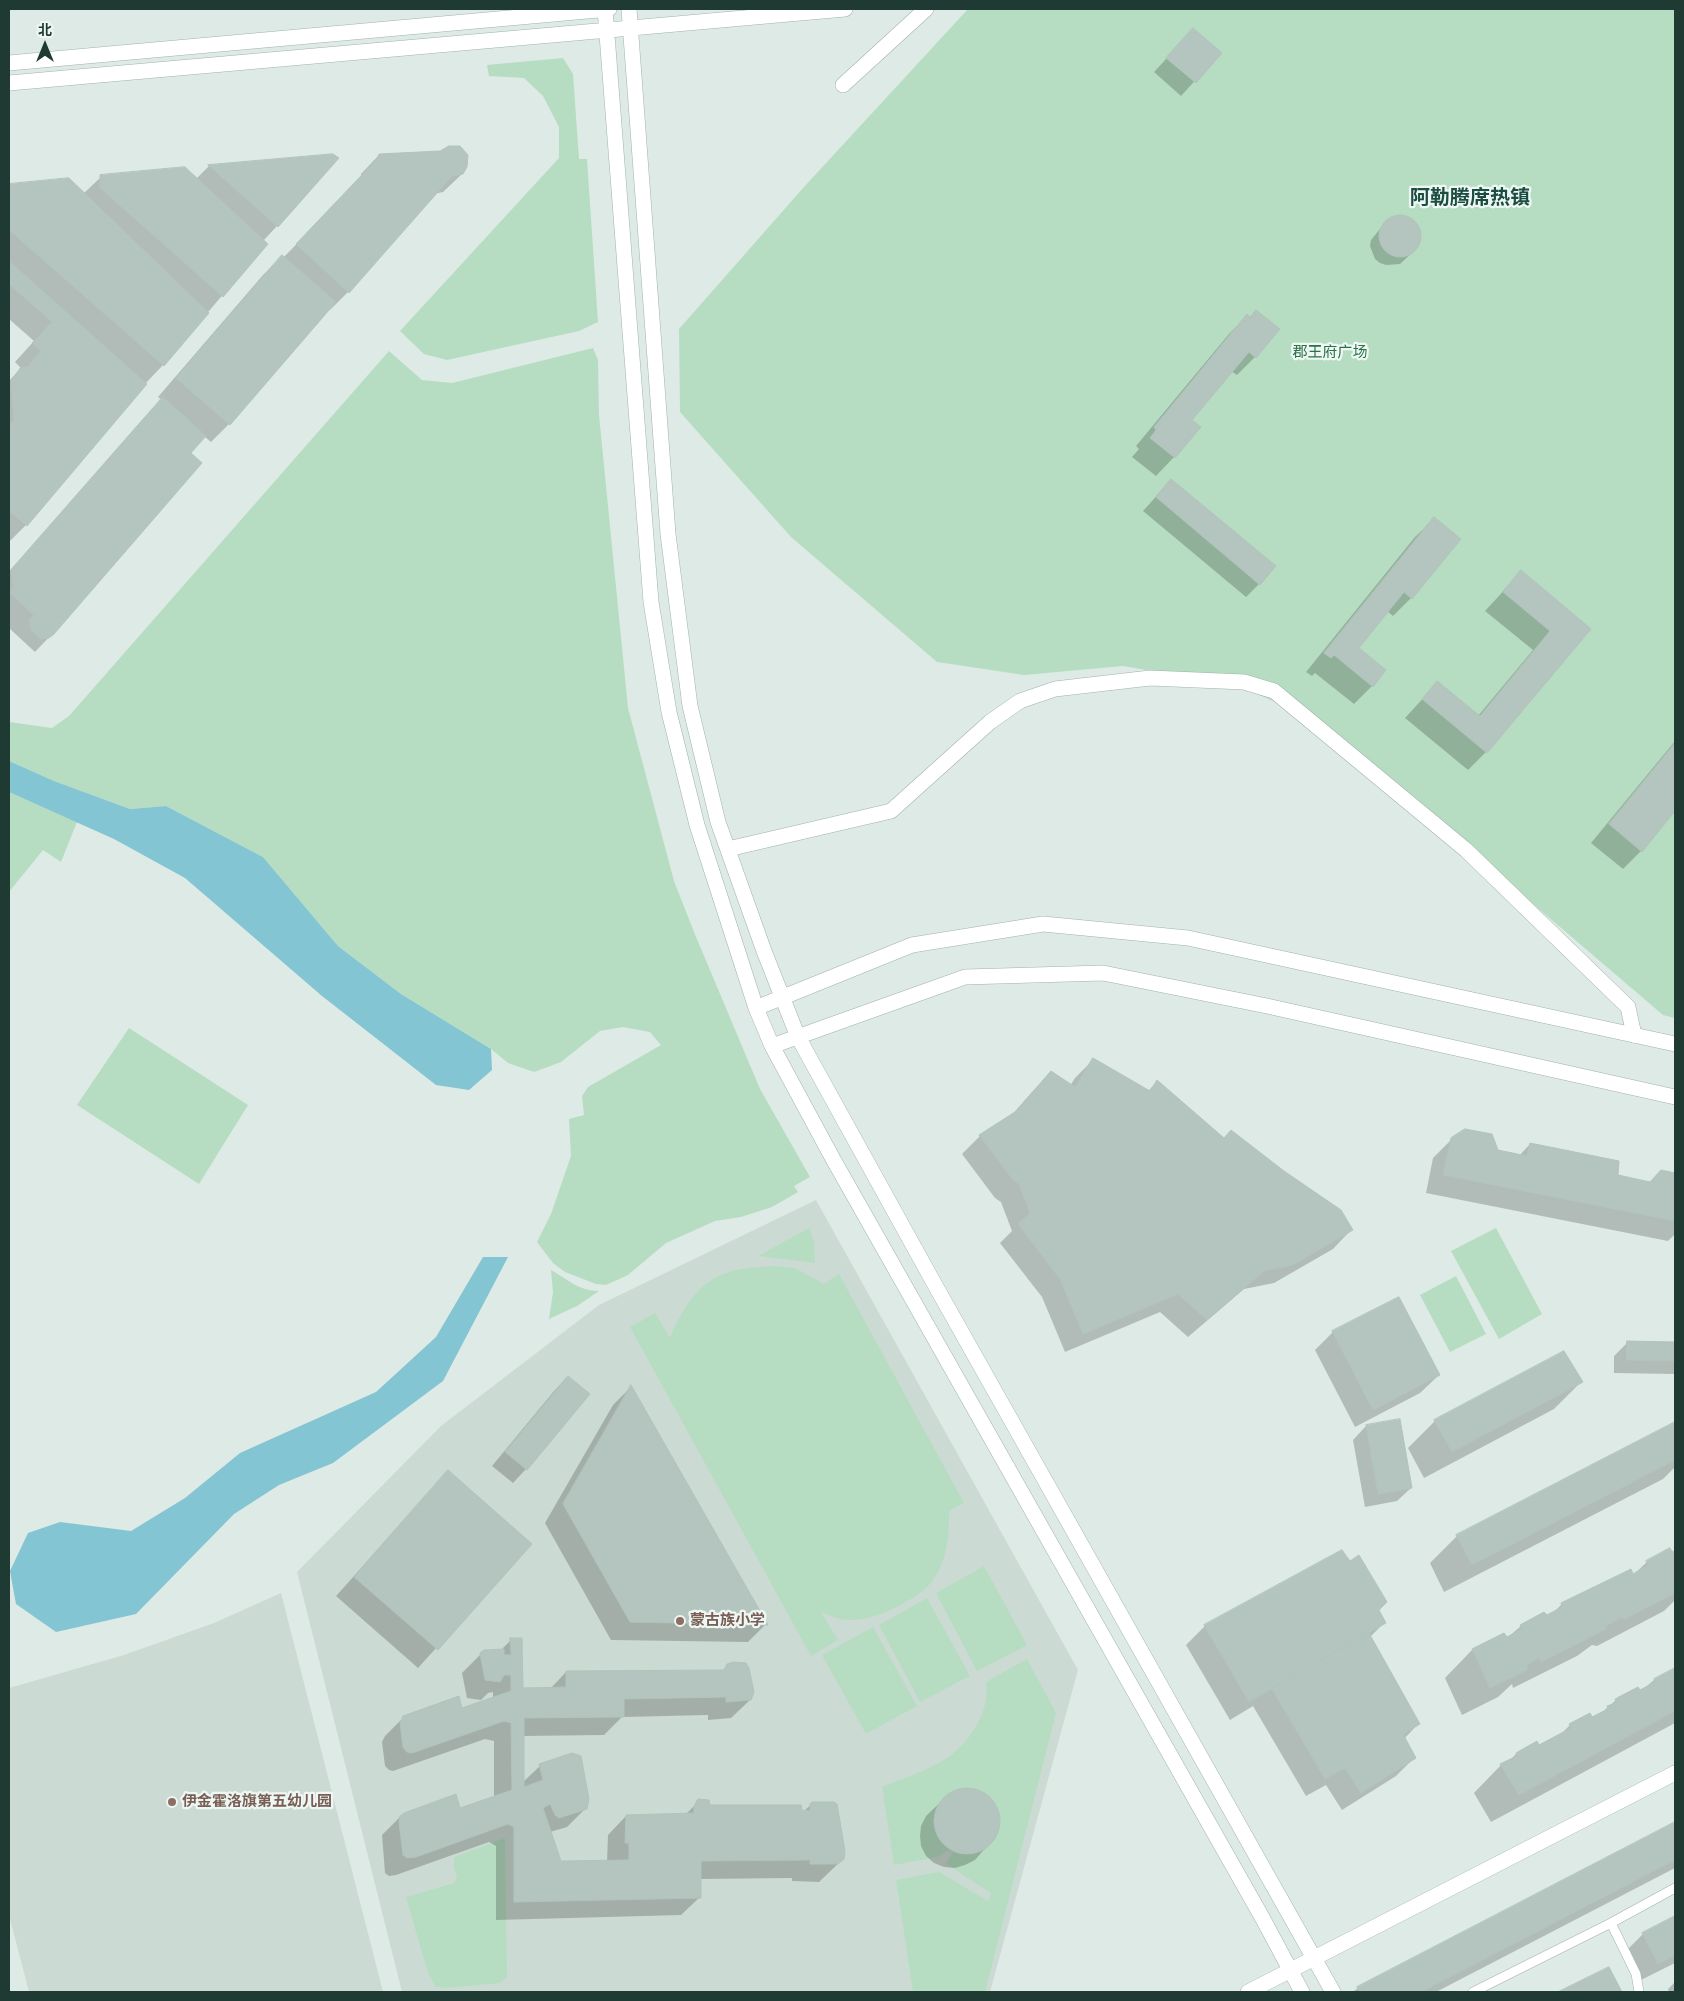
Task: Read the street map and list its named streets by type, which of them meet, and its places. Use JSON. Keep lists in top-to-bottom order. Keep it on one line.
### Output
{"districts":["阿勒腾席热镇"],"parks":["郡王府广场"],"places":["蒙古族小学","伊金霍洛旗第五幼儿园"],"north":"top"}
